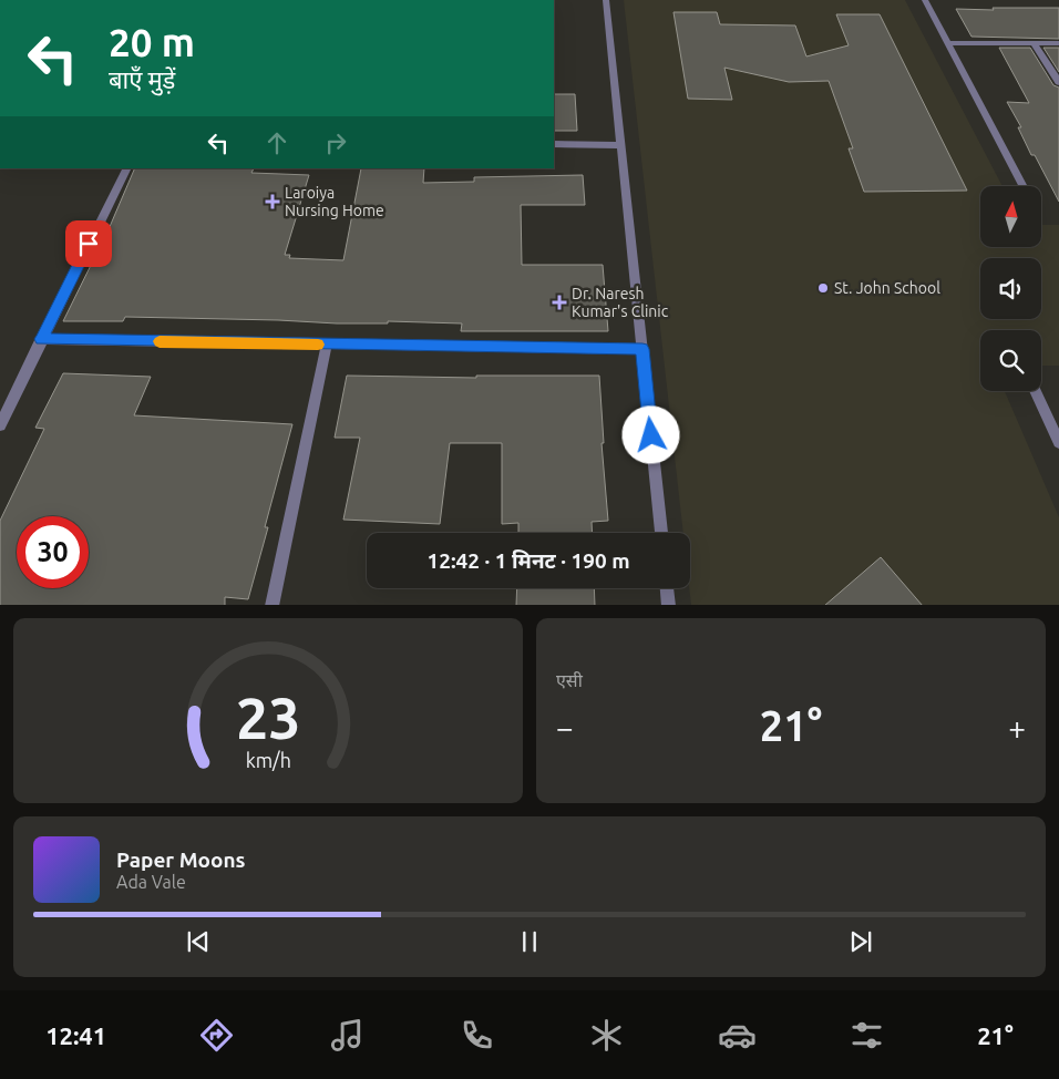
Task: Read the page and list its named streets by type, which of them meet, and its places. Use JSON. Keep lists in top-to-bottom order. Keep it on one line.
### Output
{"places":{"health":["Laroiya Nursing Home","Dr. Naresh Kumar's Clinic"],"other":["St. John School"]},"north":"top","page":{"turn":["20 m","बाएँ मुड़ें"],"limit":"30","trip":"12:42 · 1 मिनट · 190 m","tile":"एसी","heat":["−","21°","+"],"song":["Paper Moons","Ada Vale"],"tabs":["12:41","21°"],"gauge":["23","km/h"]}}
